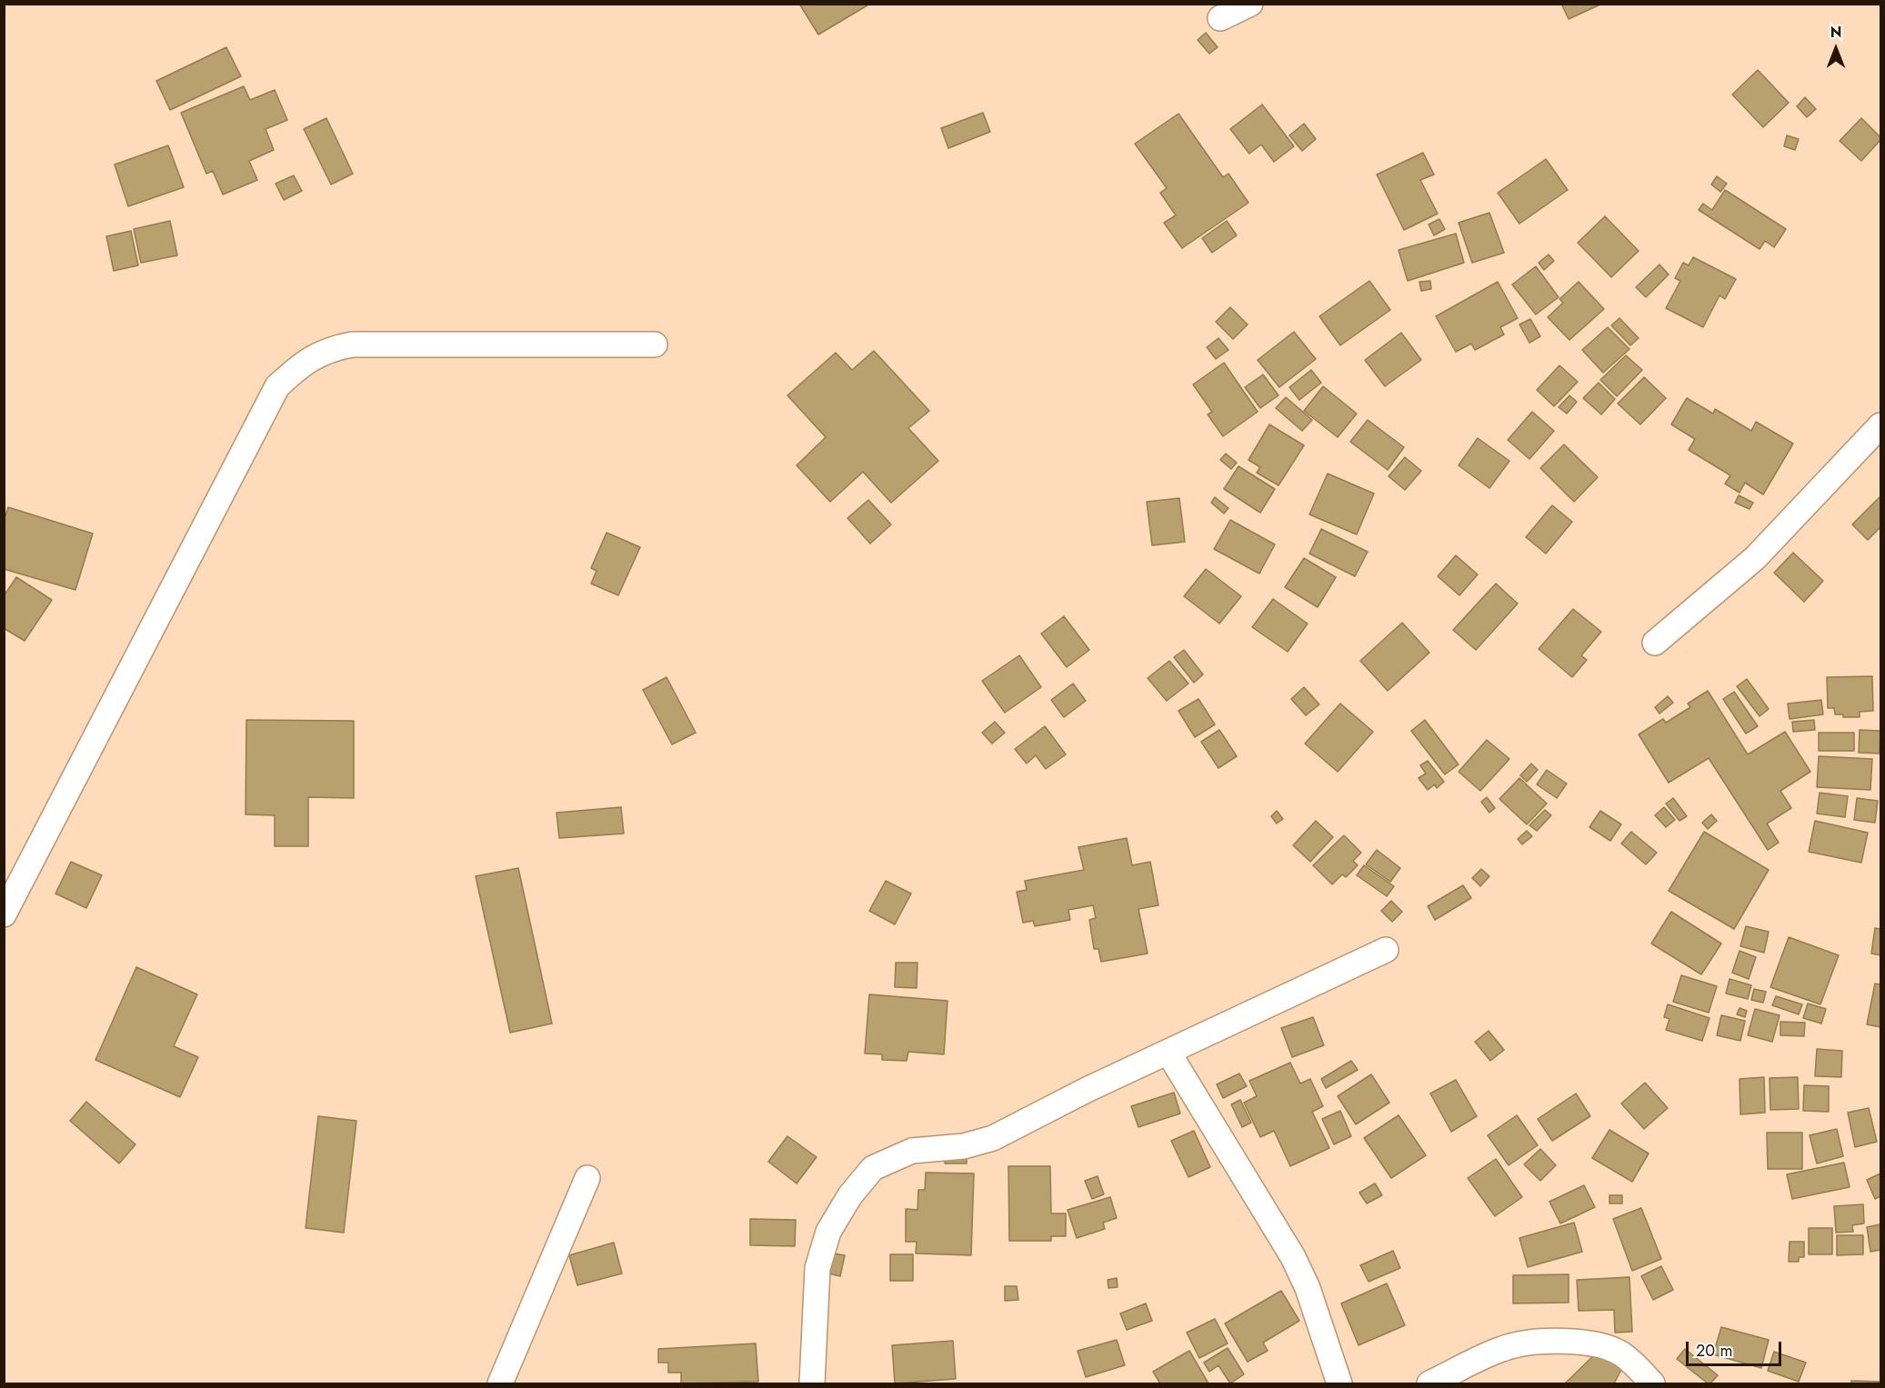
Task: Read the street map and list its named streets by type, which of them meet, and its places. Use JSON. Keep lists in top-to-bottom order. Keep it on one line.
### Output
{"scale_bar":"20 m","north":"top"}
